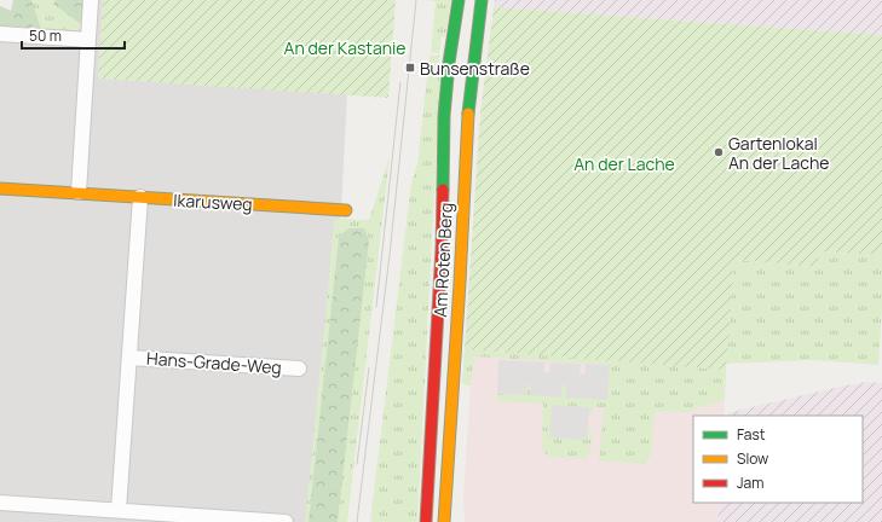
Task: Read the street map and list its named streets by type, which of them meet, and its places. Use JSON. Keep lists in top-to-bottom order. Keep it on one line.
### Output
{"streets":{"main road":["Ikarusweg","Am Roten Berg"],"street":["Hans-Grade-Weg"]},"crossings":[["Ikarusweg","Hans-Grade-Weg"]],"parks":["An der Kastanie","An der Lache"],"places":{"transit":["Bunsenstraße"],"other":["Gartenlokal An der Lache"]},"legend":["Fast","Slow","Jam"],"scale_bar":"50 m"}
